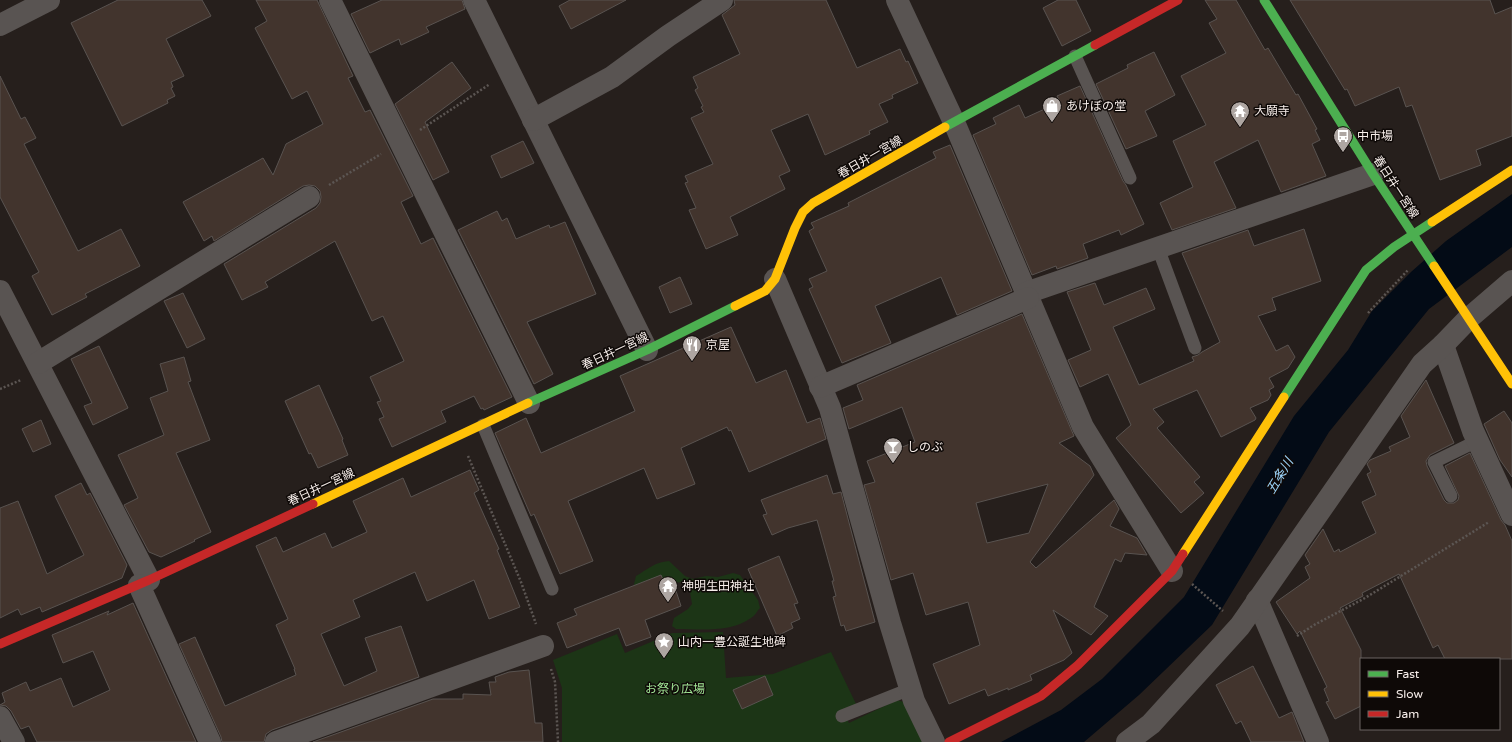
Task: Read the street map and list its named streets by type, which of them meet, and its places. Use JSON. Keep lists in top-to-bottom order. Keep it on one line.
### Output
{"streets":{"main road":["春日井一宮線"]},"water":["五条川"],"parks":["お祭り広場"],"places":{"shop":["あけぼの堂"],"temple":["大願寺","神明生田神社"],"bus stop":["中市場"],"restaurant":["京屋"],"bar":["しのぶ"],"place":["山内一豊公誕生地碑"]},"legend":["Fast","Slow","Jam"]}
